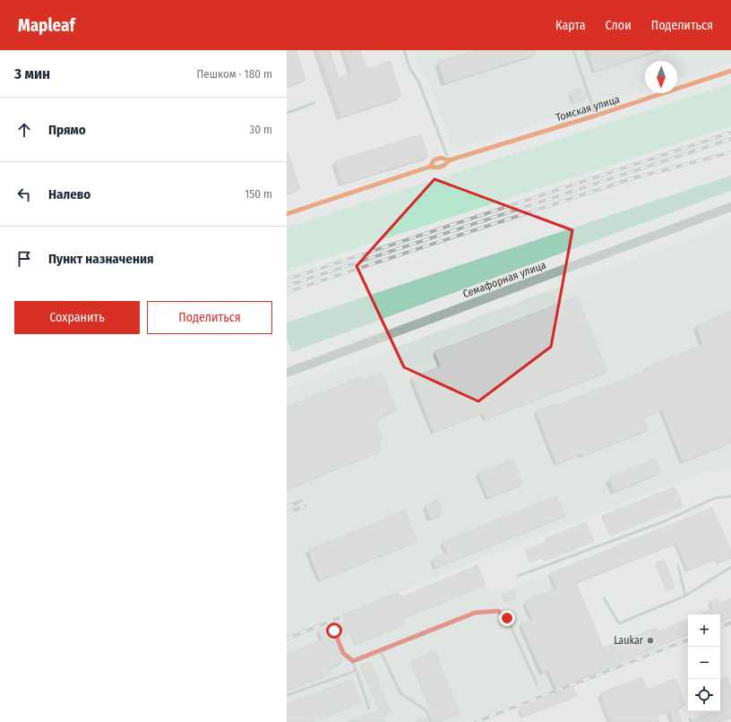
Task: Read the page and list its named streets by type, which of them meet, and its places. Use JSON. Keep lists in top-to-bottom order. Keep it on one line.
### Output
{"streets":{"highway":["Семафорная улица"],"street":["Томская улица"]},"places":["Laukar"],"north":"bottom","page":{"header":"Mapleaf","nav":["Карта","Слои","Поделиться"],"heading":["3 мин","Пешком · 180 m"],"list":[["Прямо","30 m"],["Налево","150 m"],"Пункт назначения"],"buttons":["Сохранить","Поделиться"],"map_buttons":["+","−"]}}
